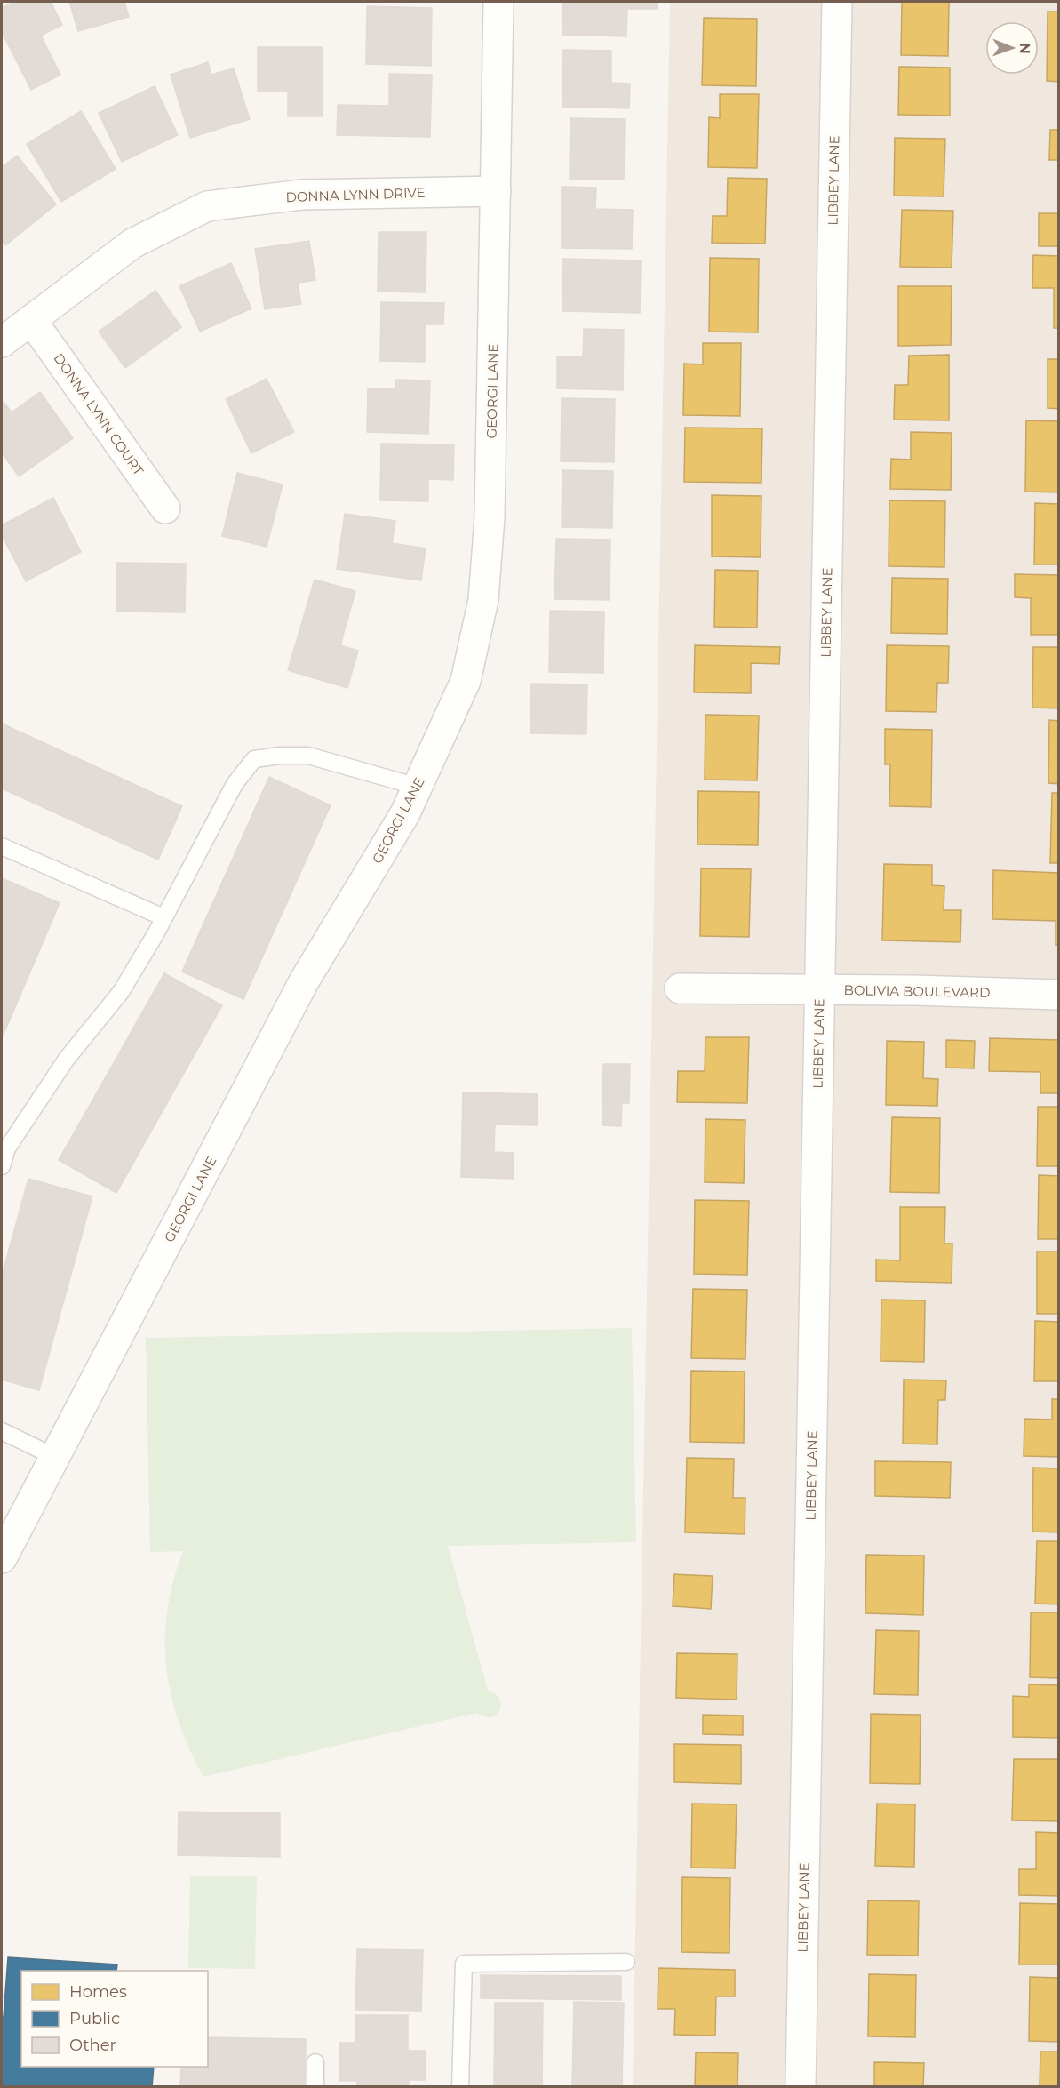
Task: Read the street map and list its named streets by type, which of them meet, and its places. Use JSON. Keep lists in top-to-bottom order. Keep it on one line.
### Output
{"streets":{"street":["LIBBEY LANE","DONNA LYNN DRIVE","GEORGI LANE","DONNA LYNN COURT","BOLIVIA BOULEVARD"]},"crossings":[["LIBBEY LANE","BOLIVIA BOULEVARD"],["DONNA LYNN DRIVE","GEORGI LANE"],["DONNA LYNN DRIVE","DONNA LYNN COURT"]],"legend":["Homes","Public","Other"],"north":"right"}
